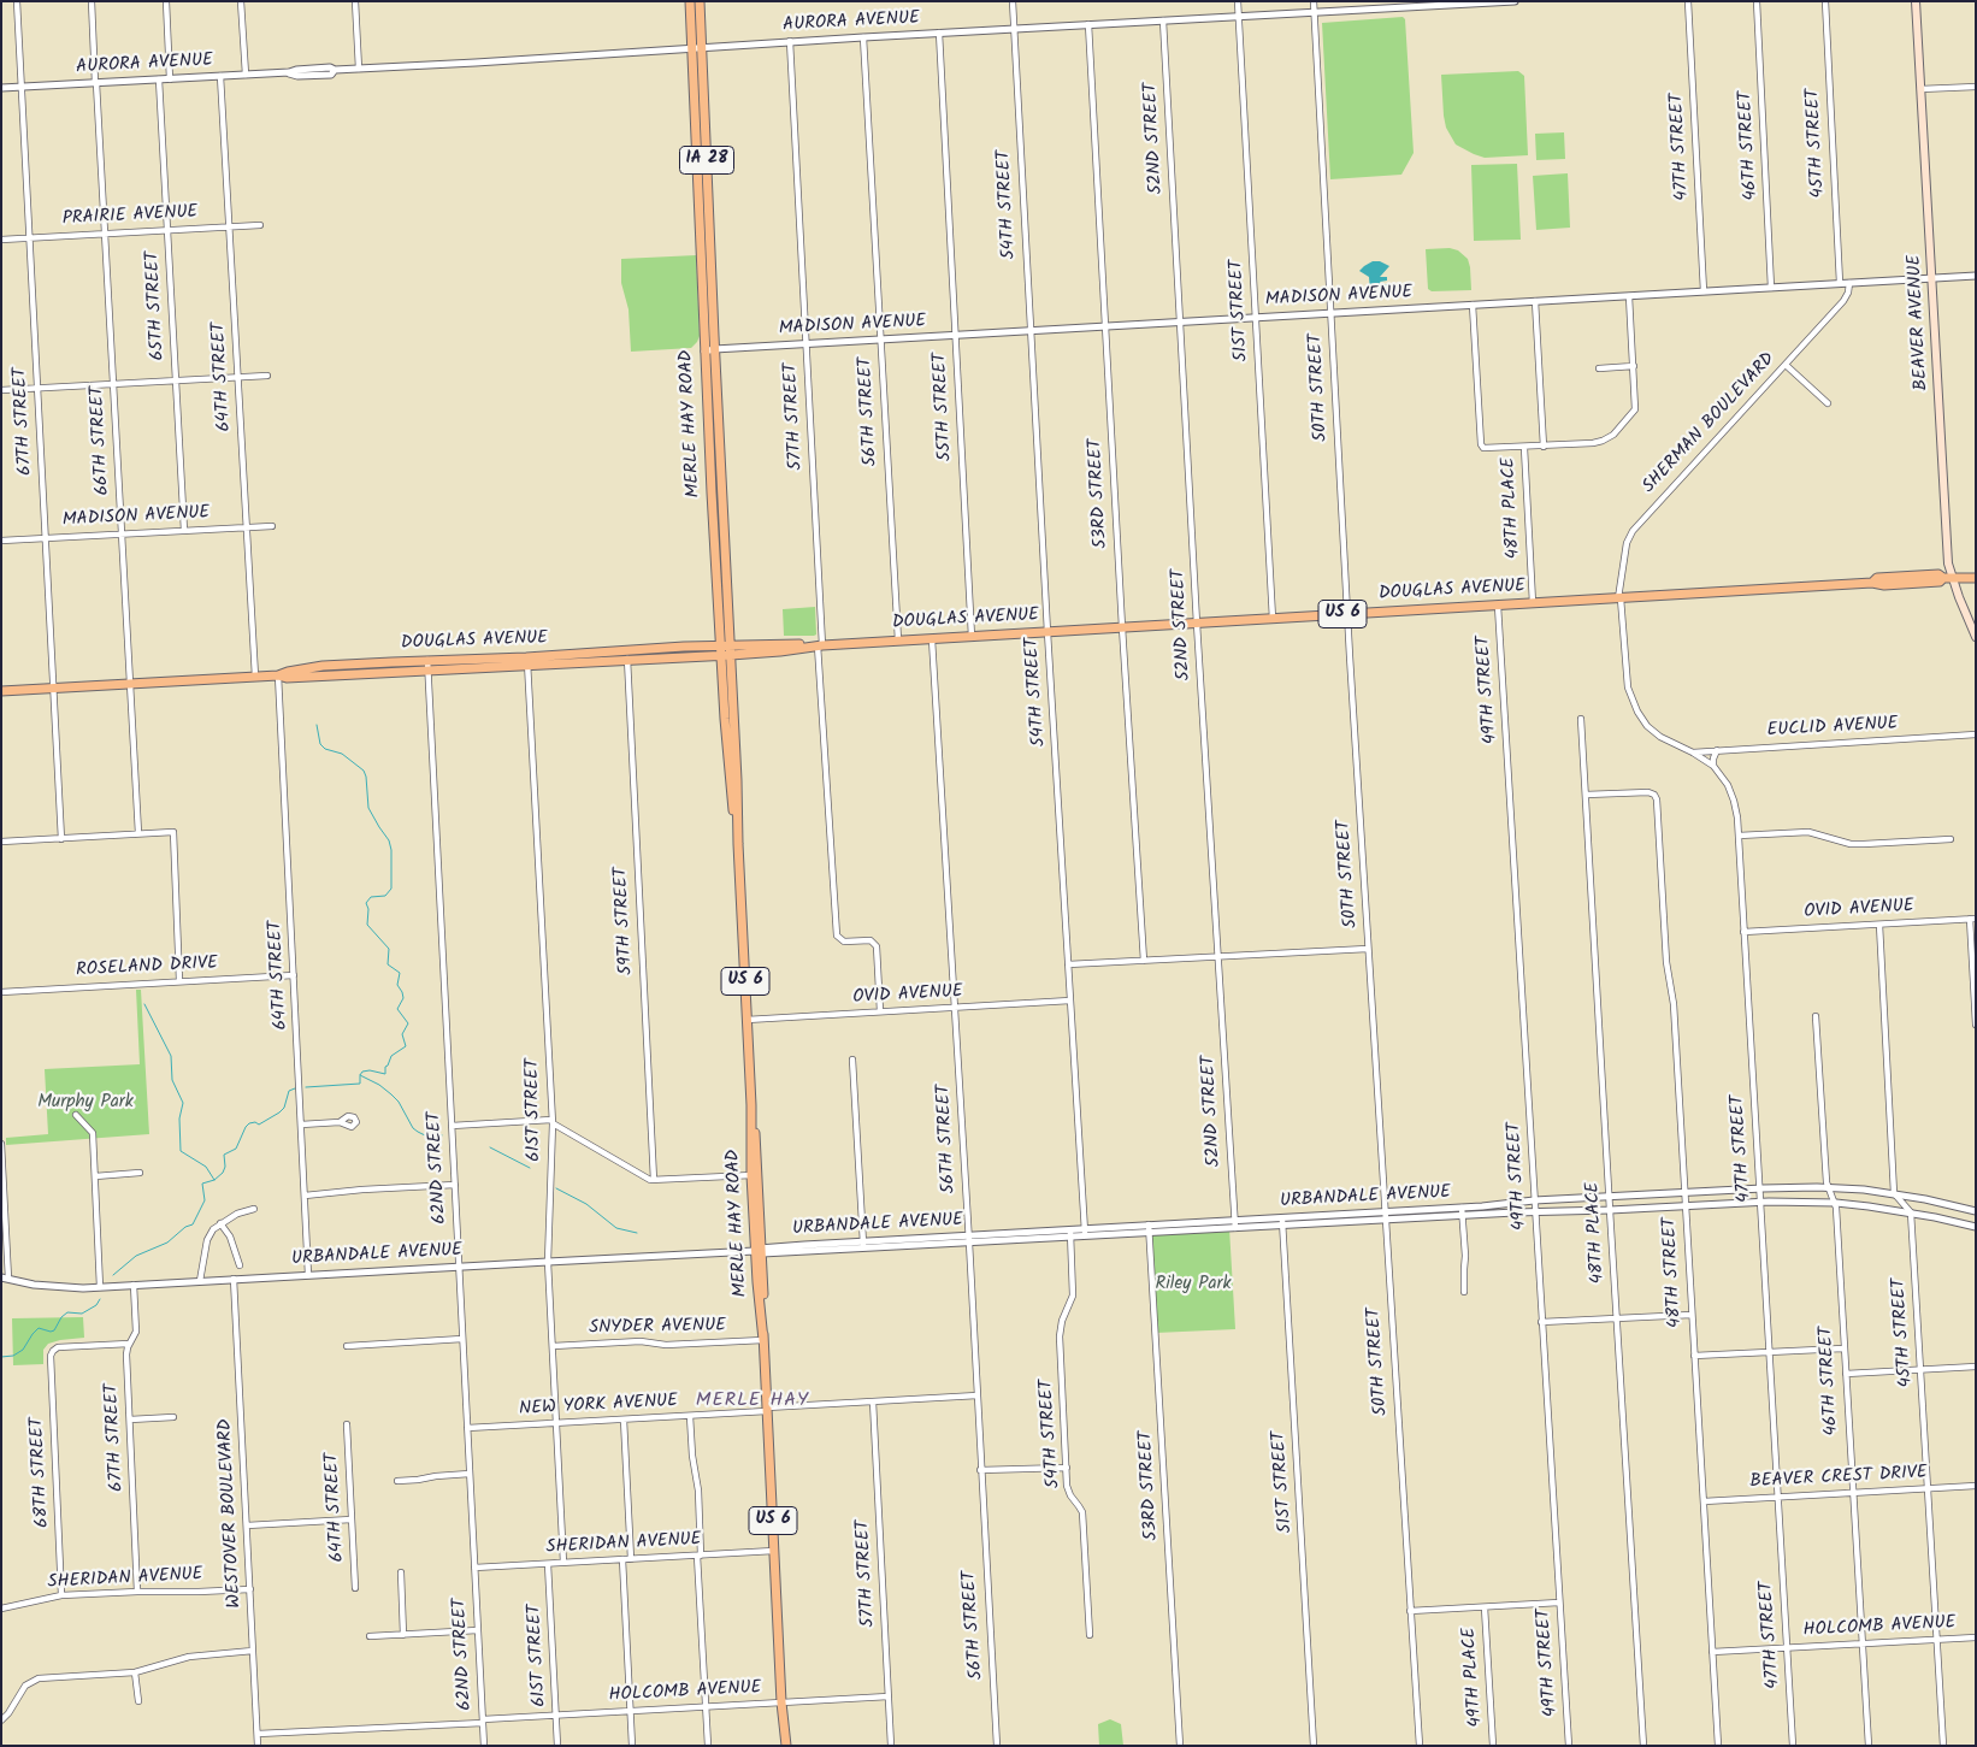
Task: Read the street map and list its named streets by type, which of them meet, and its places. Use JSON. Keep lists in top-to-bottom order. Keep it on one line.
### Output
{"streets":{"main road":["IA 28","BEAVER AVENUE","MERLE HAY ROAD","DOUGLAS AVENUE","US 6"],"street":["AURORA AVENUE","52ND STREET","45TH STREET","46TH STREET","47TH STREET","54TH STREET","PRAIRIE AVENUE","MADISON AVENUE","65TH STREET","51ST STREET","64TH STREET","50TH STREET","55TH STREET","56TH STREET","57TH STREET","67TH STREET","SHERMAN BOULEVARD","66TH STREET","53RD STREET","48TH PLACE","49TH STREET","EUCLID AVENUE","OVID AVENUE","59TH STREET","ROSELAND DRIVE","61ST STREET","62ND STREET","URBANDALE AVENUE","48TH STREET","SNYDER AVENUE","NEW YORK AVENUE","68TH STREET","BEAVER CREST DRIVE","WESTOVER BOULEVARD","SHERIDAN AVENUE","HOLCOMB AVENUE","49TH PLACE"]},"crossings":[["AURORA AVENUE","52ND STREET"],["AURORA AVENUE","54TH STREET"],["AURORA AVENUE","65TH STREET"],["AURORA AVENUE","51ST STREET"],["AURORA AVENUE","64TH STREET"],["AURORA AVENUE","50TH STREET"],["AURORA AVENUE","55TH STREET"],["AURORA AVENUE","56TH STREET"],["AURORA AVENUE","57TH STREET"],["AURORA AVENUE","67TH STREET"],["AURORA AVENUE","MERLE HAY ROAD"],["AURORA AVENUE","66TH STREET"],["AURORA AVENUE","53RD STREET"],["52ND STREET","MADISON AVENUE"],["52ND STREET","DOUGLAS AVENUE"],["52ND STREET","URBANDALE AVENUE"],["45TH STREET","MADISON AVENUE"],["45TH STREET","URBANDALE AVENUE"],["45TH STREET","BEAVER CREST DRIVE"],["45TH STREET","HOLCOMB AVENUE"],["46TH STREET","MADISON AVENUE"],["46TH STREET","URBANDALE AVENUE"],["46TH STREET","BEAVER CREST DRIVE"],["46TH STREET","HOLCOMB AVENUE"],["47TH STREET","MADISON AVENUE"],["47TH STREET","SHERMAN BOULEVARD"],["47TH STREET","DOUGLAS AVENUE"],["47TH STREET","EUCLID AVENUE"],["47TH STREET","OVID AVENUE"],["47TH STREET","URBANDALE AVENUE"],["47TH STREET","BEAVER CREST DRIVE"],["47TH STREET","HOLCOMB AVENUE"],["54TH STREET","MADISON AVENUE"],["54TH STREET","DOUGLAS AVENUE"],["54TH STREET","OVID AVENUE"],["54TH STREET","URBANDALE AVENUE"],["PRAIRIE AVENUE","65TH STREET"],["PRAIRIE AVENUE","64TH STREET"],["PRAIRIE AVENUE","67TH STREET"],["PRAIRIE AVENUE","66TH STREET"],["MADISON AVENUE","65TH STREET"],["MADISON AVENUE","51ST STREET"],["MADISON AVENUE","BEAVER AVENUE"],["MADISON AVENUE","64TH STREET"],["MADISON AVENUE","50TH STREET"],["MADISON AVENUE","55TH STREET"],["MADISON AVENUE","56TH STREET"],["MADISON AVENUE","57TH STREET"],["MADISON AVENUE","67TH STREET"],["MADISON AVENUE","MERLE HAY ROAD"],["MADISON AVENUE","SHERMAN BOULEVARD"],["MADISON AVENUE","66TH STREET"],["MADISON AVENUE","53RD STREET"],["MADISON AVENUE","48TH PLACE"],["51ST STREET","DOUGLAS AVENUE"],["51ST STREET","URBANDALE AVENUE"],["BEAVER AVENUE","DOUGLAS AVENUE"],["64TH STREET","DOUGLAS AVENUE"],["64TH STREET","ROSELAND DRIVE"],["64TH STREET","URBANDALE AVENUE"],["50TH STREET","DOUGLAS AVENUE"],["50TH STREET","URBANDALE AVENUE"],["55TH STREET","DOUGLAS AVENUE"],["56TH STREET","DOUGLAS AVENUE"],["56TH STREET","OVID AVENUE"],["56TH STREET","URBANDALE AVENUE"],["56TH STREET","NEW YORK AVENUE"],["57TH STREET","DOUGLAS AVENUE"],["57TH STREET","OVID AVENUE"],["57TH STREET","NEW YORK AVENUE"],["57TH STREET","HOLCOMB AVENUE"],["67TH STREET","DOUGLAS AVENUE"],["67TH STREET","URBANDALE AVENUE"],["67TH STREET","68TH STREET"],["67TH STREET","SHERIDAN AVENUE"],["MERLE HAY ROAD","DOUGLAS AVENUE"],["MERLE HAY ROAD","OVID AVENUE"],["MERLE HAY ROAD","URBANDALE AVENUE"],["MERLE HAY ROAD","SNYDER AVENUE"],["MERLE HAY ROAD","NEW YORK AVENUE"],["MERLE HAY ROAD","SHERIDAN AVENUE"],["MERLE HAY ROAD","HOLCOMB AVENUE"],["SHERMAN BOULEVARD","DOUGLAS AVENUE"],["66TH STREET","DOUGLAS AVENUE"],["53RD STREET","DOUGLAS AVENUE"],["53RD STREET","URBANDALE AVENUE"],["48TH PLACE","DOUGLAS AVENUE"],["48TH PLACE","URBANDALE AVENUE"],["48TH PLACE","48TH STREET"],["DOUGLAS AVENUE","49TH STREET"],["DOUGLAS AVENUE","59TH STREET"],["DOUGLAS AVENUE","61ST STREET"],["DOUGLAS AVENUE","62ND STREET"],["49TH STREET","URBANDALE AVENUE"],["61ST STREET","URBANDALE AVENUE"],["61ST STREET","SNYDER AVENUE"],["61ST STREET","NEW YORK AVENUE"],["61ST STREET","SHERIDAN AVENUE"],["61ST STREET","HOLCOMB AVENUE"],["62ND STREET","URBANDALE AVENUE"],["62ND STREET","NEW YORK AVENUE"],["62ND STREET","SHERIDAN AVENUE"],["62ND STREET","HOLCOMB AVENUE"],["URBANDALE AVENUE","48TH STREET"],["URBANDALE AVENUE","WESTOVER BOULEVARD"],["48TH STREET","BEAVER CREST DRIVE"],["48TH STREET","HOLCOMB AVENUE"],["68TH STREET","SHERIDAN AVENUE"],["WESTOVER BOULEVARD","SHERIDAN AVENUE"],["WESTOVER BOULEVARD","HOLCOMB AVENUE"]],"districts":["MERLE HAY"],"parks":["Murphy Park","Riley Park"]}
